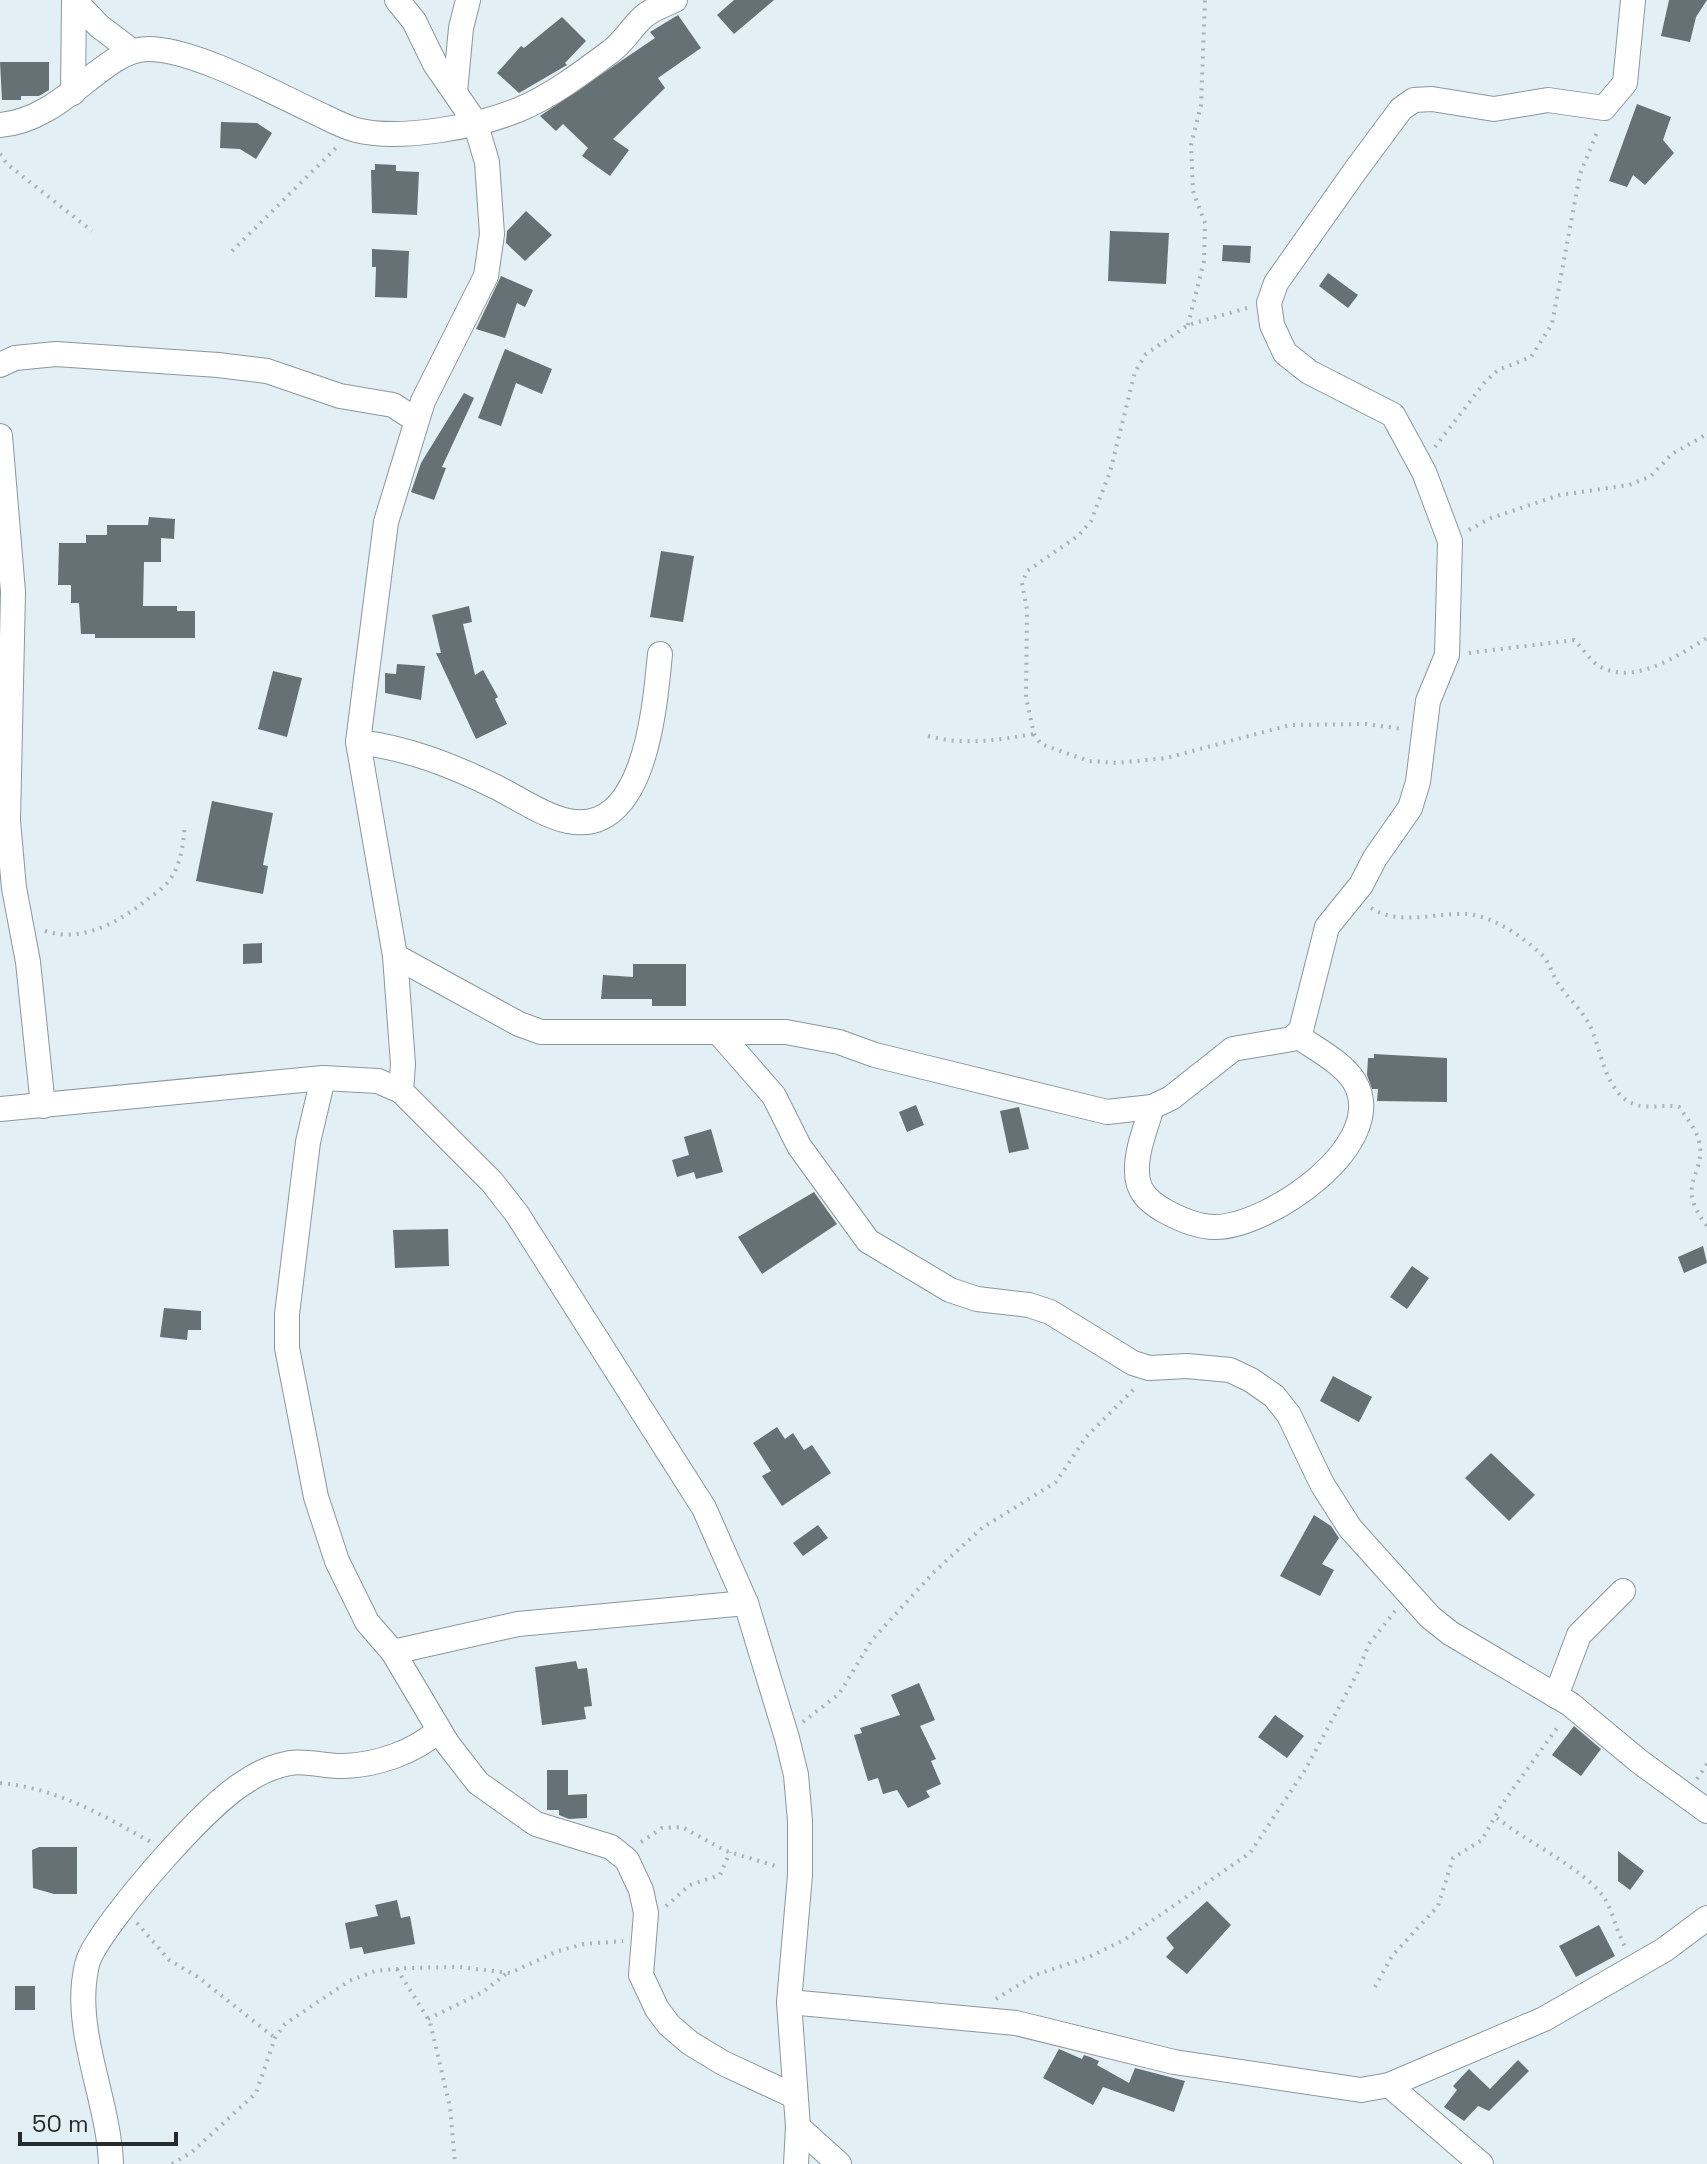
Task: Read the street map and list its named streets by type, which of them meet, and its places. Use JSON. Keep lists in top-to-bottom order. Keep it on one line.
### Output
{"scale_bar":"50 m"}
